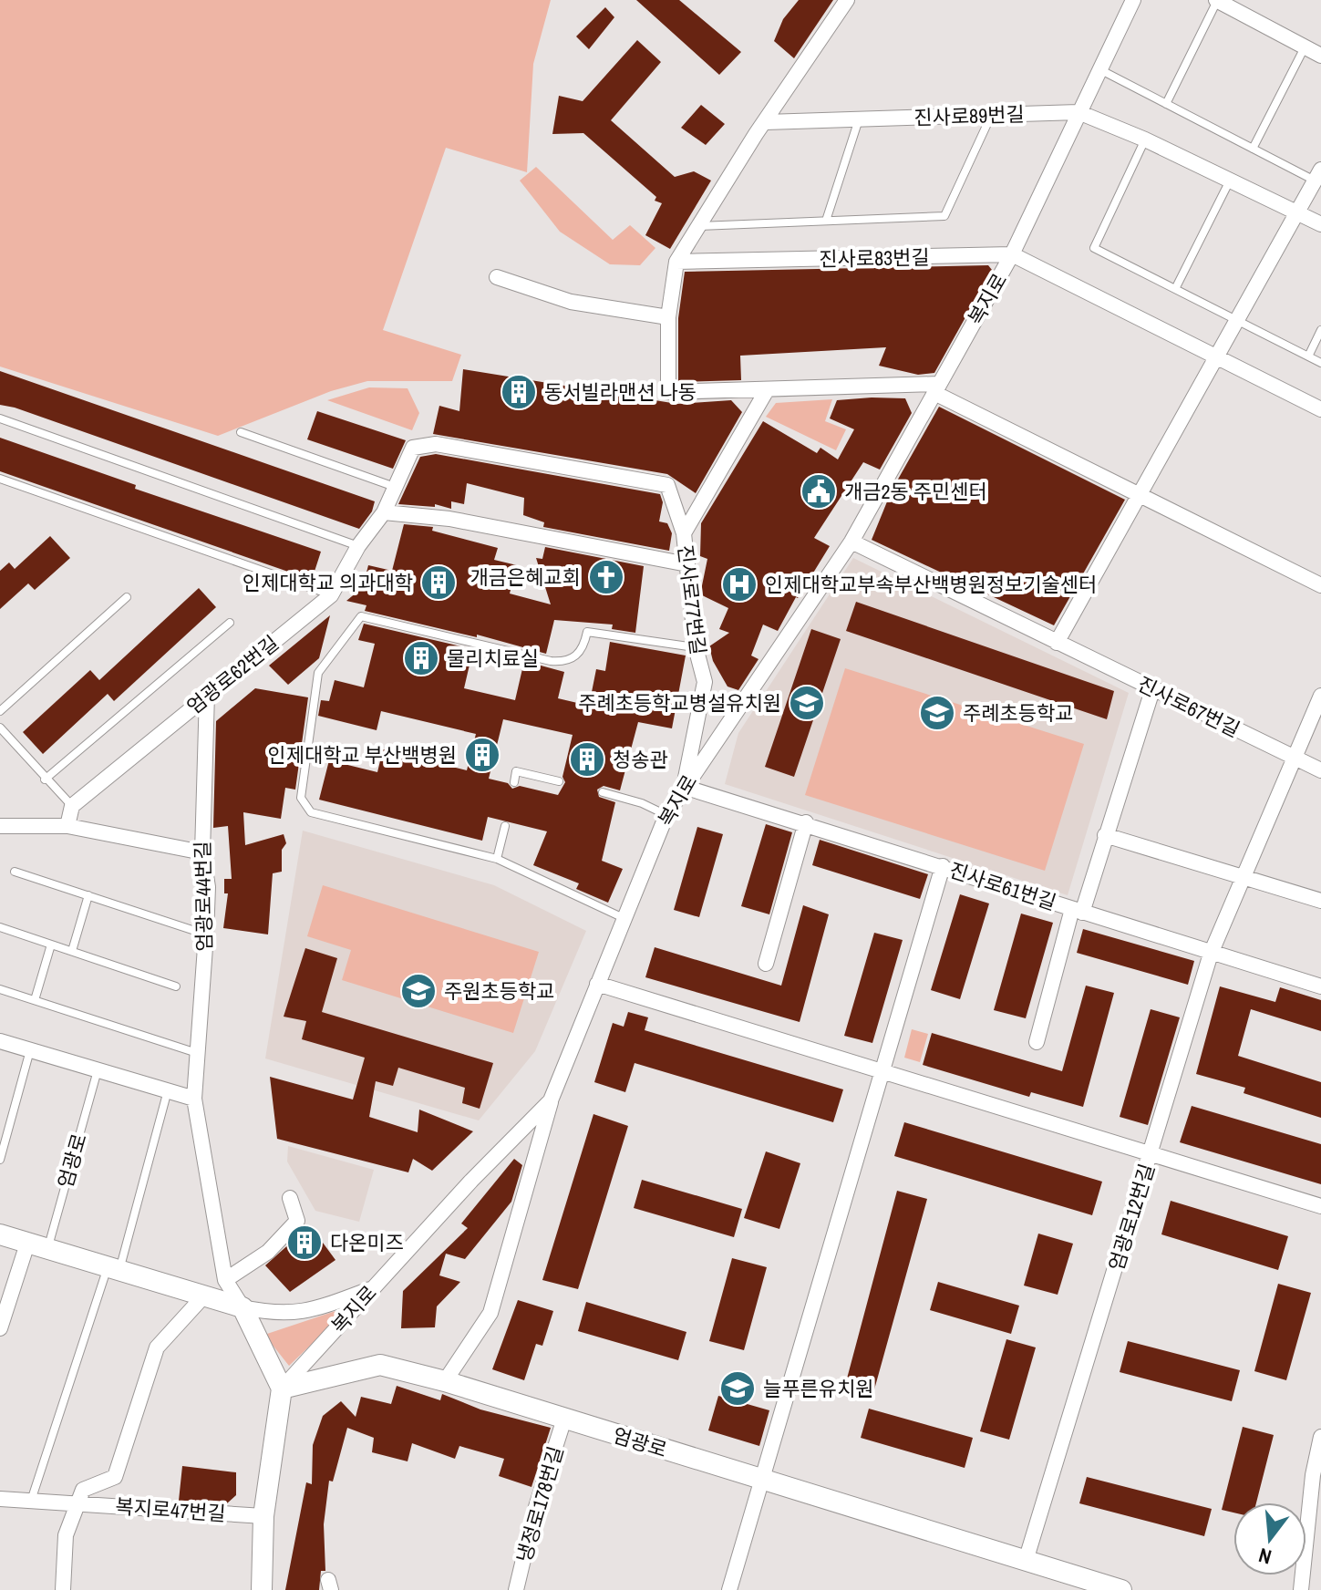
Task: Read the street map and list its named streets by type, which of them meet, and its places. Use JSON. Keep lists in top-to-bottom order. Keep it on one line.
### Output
{"streets":{"main road":["엄광로"],"street":["진사로89번길","진사로83번길","복지로","진사로77번길","엄광로62번길","진사로67번길","진사로61번길","엄광로44번길","엄광로12번길","냉정로178번길","복지로47번길"]},"crossings":[["진사로89번길","복지로"],["진사로83번길","복지로"],["복지로","진사로77번길"],["복지로","진사로67번길"],["복지로","진사로61번길"],["복지로","엄광로"],["진사로77번길","엄광로62번길"],["진사로77번길","진사로61번길"],["엄광로62번길","엄광로44번길"],["진사로67번길","엄광로12번길"],["진사로61번길","엄광로12번길"],["엄광로","엄광로12번길"],["엄광로","냉정로178번길"]],"places":{"building":["동서빌라맨션 나동","인제대학교 의과대학","물리치료실","인제대학교 부산백병원","청송관","다온미즈"],"public building":["개금2동 주민센터"],"church":["개금은혜교회"],"hospital":["인제대학교부속부산백병원정보기술센터"],"school or university":["주례초등학교병설유치원","주례초등학교","주원초등학교","늘푸른유치원"]},"north":"bottom"}
